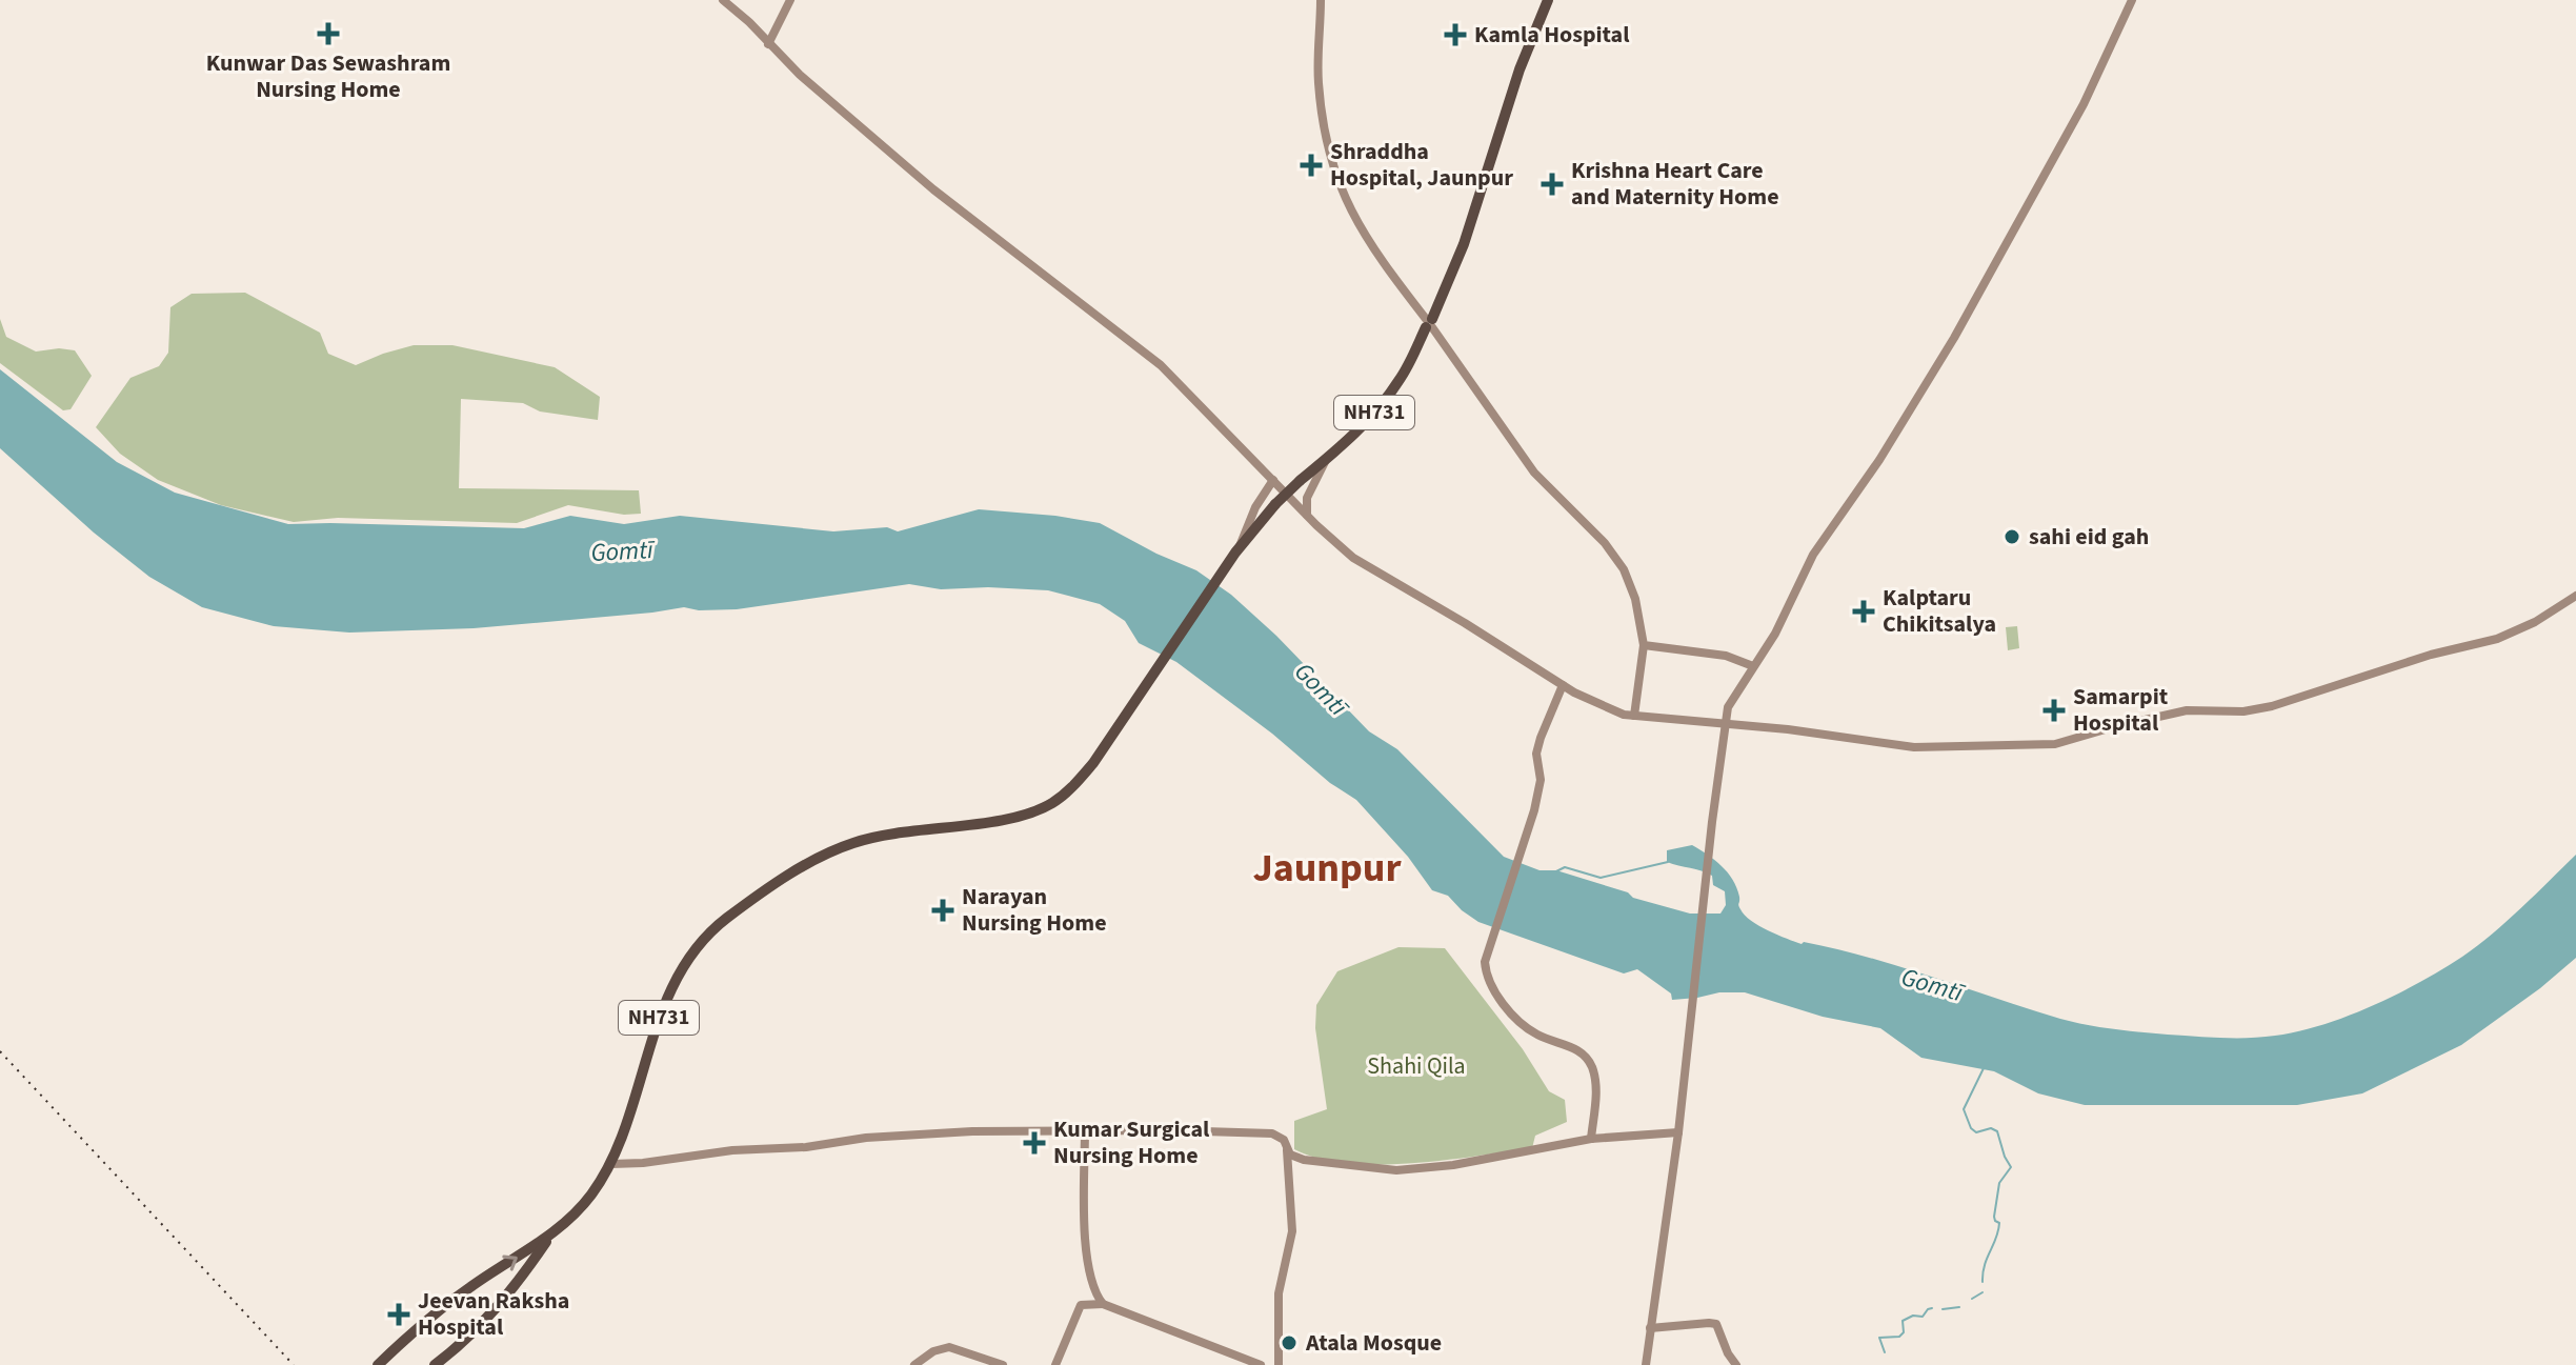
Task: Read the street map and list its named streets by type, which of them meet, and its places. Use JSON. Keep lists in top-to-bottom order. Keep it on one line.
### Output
{"streets":{"highway":["NH731"]},"districts":["Jaunpur"],"water":["Gomtī"],"parks":["Shahi Qila"],"places":{"health":["Kunwar Das Sewashram Nursing Home","Kamla Hospital","Shraddha Hospital, Jaunpur","Krishna Heart Care and Maternity Home","Kalptaru Chikitsalya","Samarpit Hospital","Narayan Nursing Home","Kumar Surgical Nursing Home","Jeevan Raksha Hospital"],"other":["sahi eid gah","Atala Mosque"]}}
